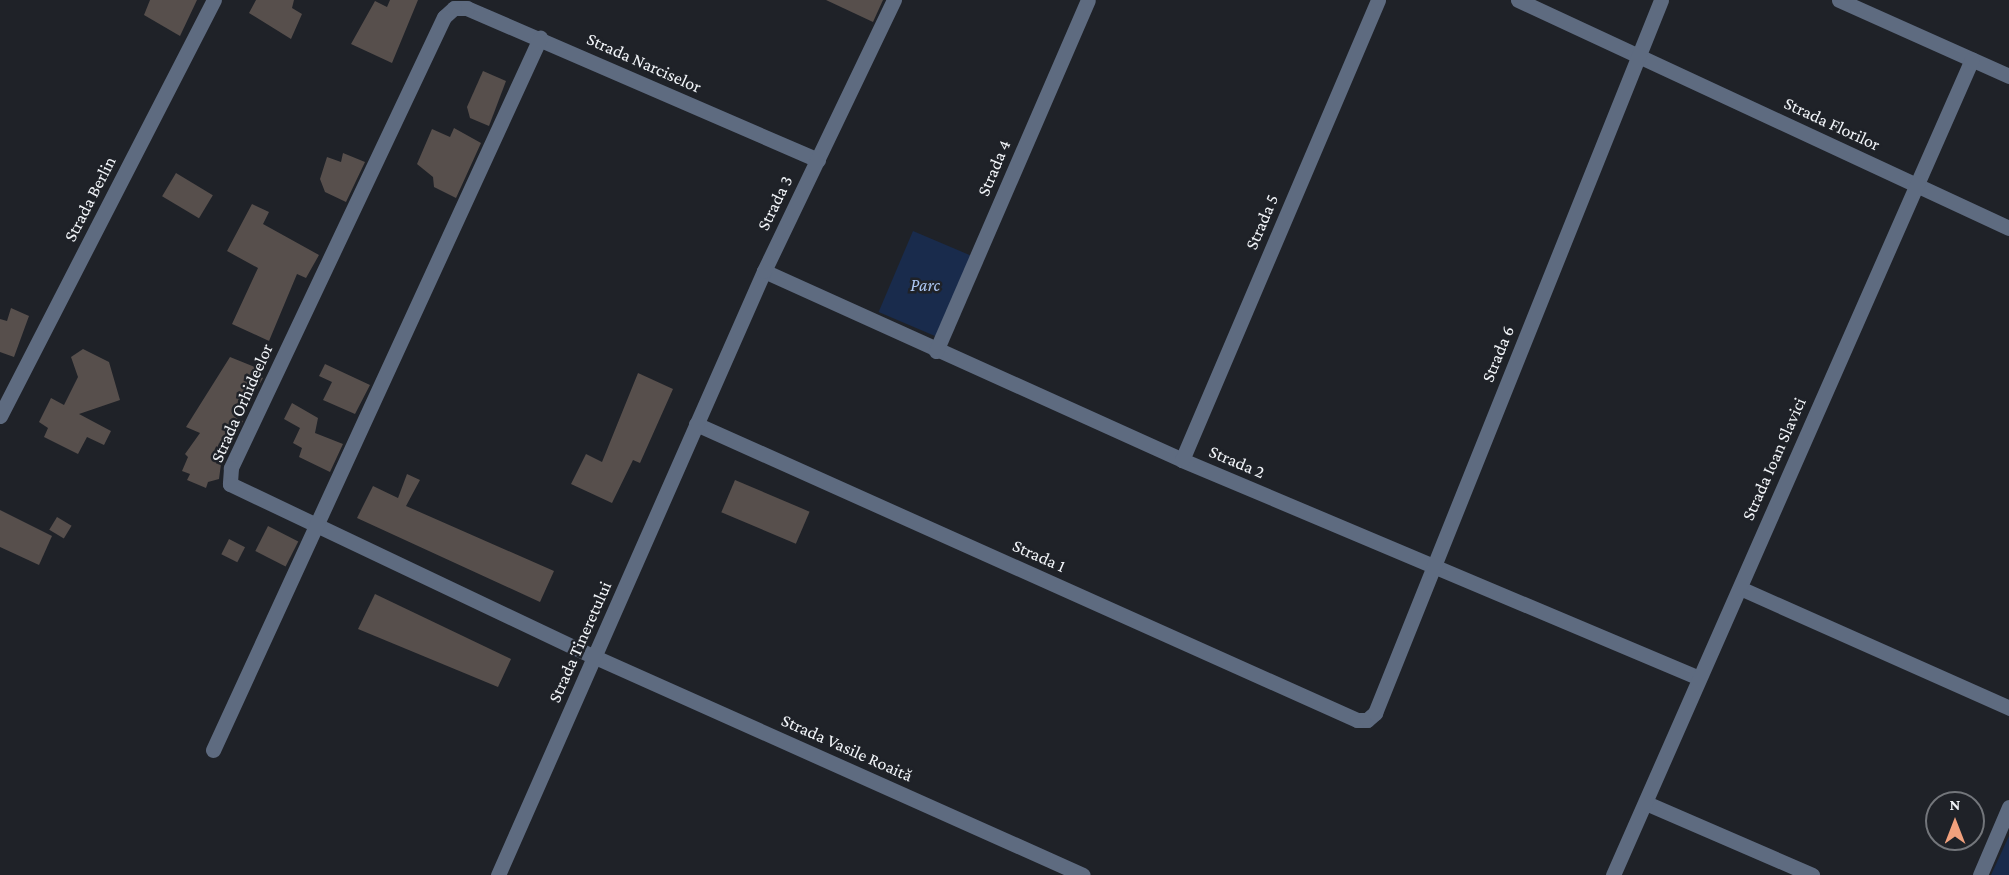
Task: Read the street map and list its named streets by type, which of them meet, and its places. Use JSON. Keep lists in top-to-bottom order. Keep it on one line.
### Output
{"streets":{"street":["Strada Narciselor","Strada Florilor","Strada 4","Strada Berlin","Strada 3","Strada 5","Strada 6","Strada Orhideelor","Strada Ioan Slavici","Strada 2","Strada 1","Strada Tineretului","Strada Vasile Roaită"]},"crossings":[["Strada Narciselor","Strada 3"],["Strada Narciselor","Strada Orhideelor"],["Strada Florilor","Strada 6"],["Strada Florilor","Strada Ioan Slavici"],["Strada 4","Strada 2"],["Strada 3","Strada 2"],["Strada 3","Strada 1"],["Strada 3","Strada Tineretului"],["Strada 5","Strada 2"],["Strada 6","Strada 2"],["Strada 6","Strada 1"],["Strada Orhideelor","Strada Tineretului"],["Strada Orhideelor","Strada Vasile Roaită"],["Strada Ioan Slavici","Strada 2"],["Strada 1","Strada Tineretului"],["Strada Tineretului","Strada Vasile Roaită"]],"parks":["Parc"],"north":"top"}
